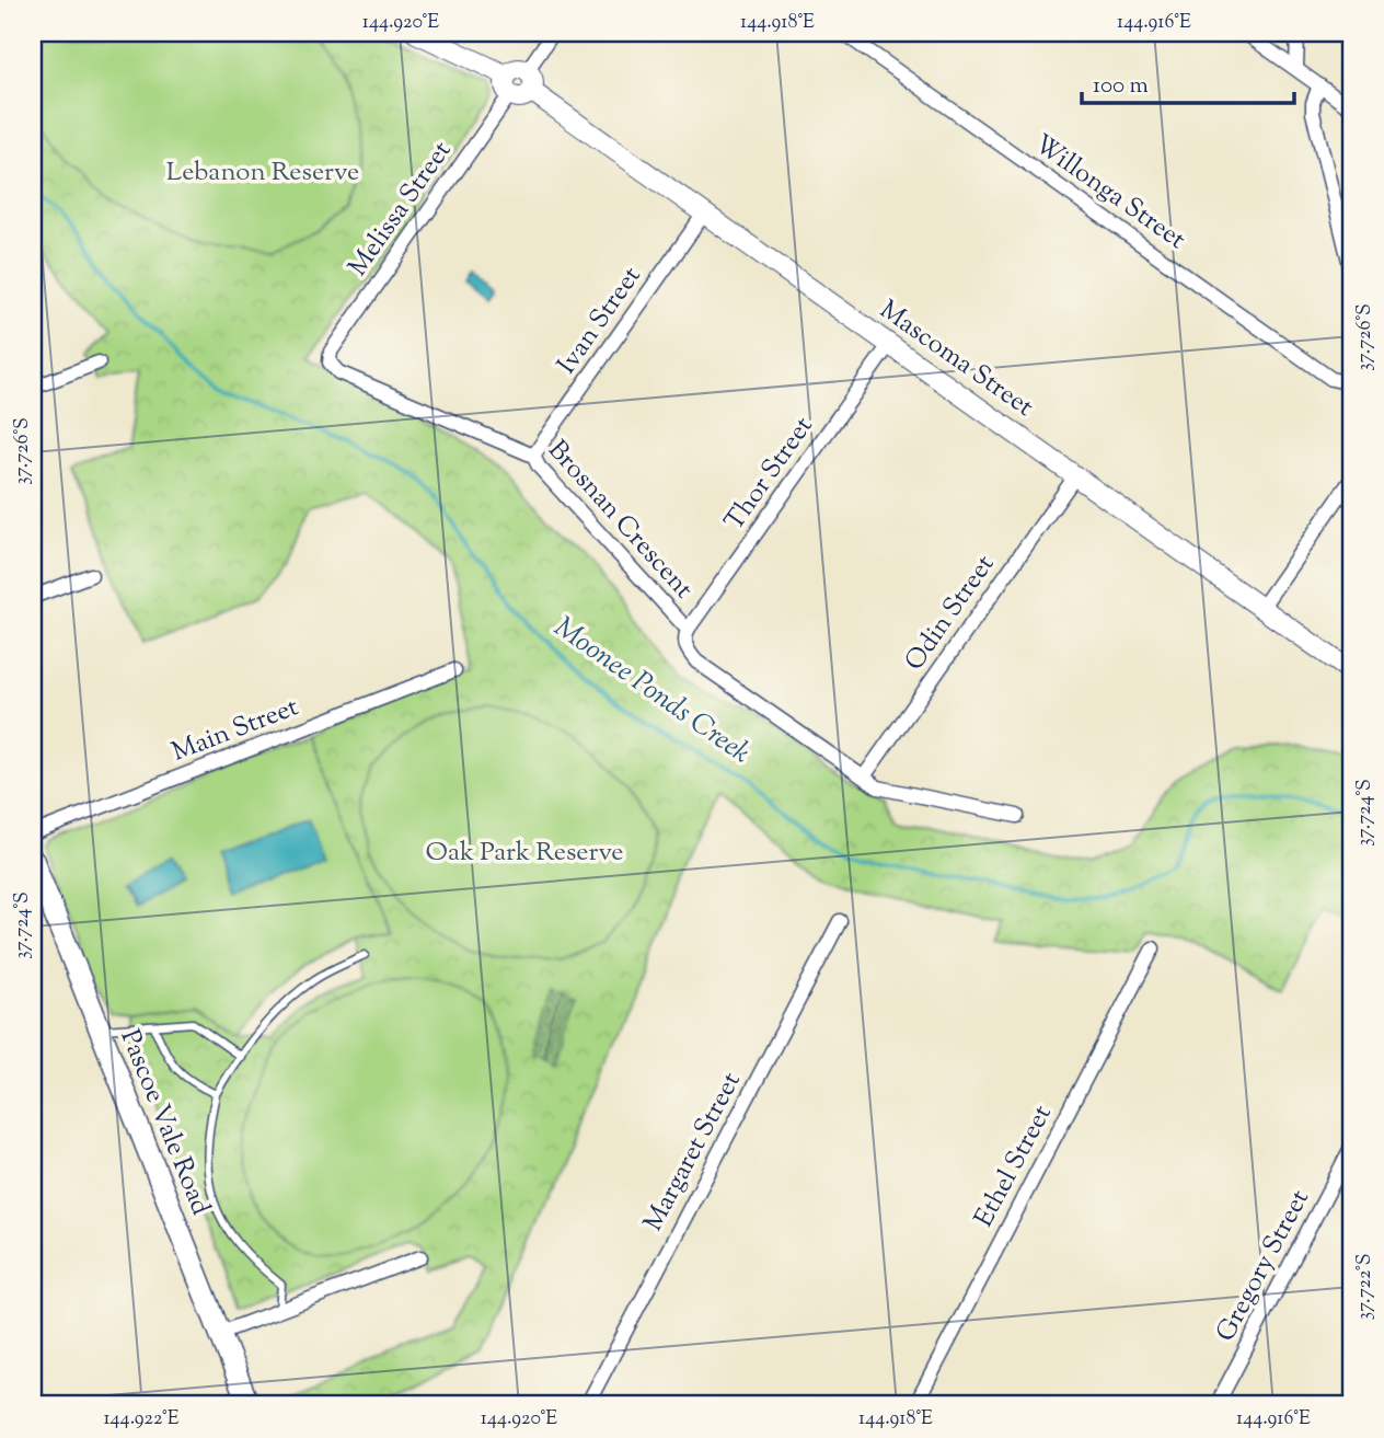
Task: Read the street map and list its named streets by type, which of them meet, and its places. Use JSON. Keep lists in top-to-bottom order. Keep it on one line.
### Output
{"streets":{"main road":["Mascoma Street","Pascoe Vale Road"],"street":["Willonga Street","Melissa Street","Ivan Street","Thor Street","Brosnan Crescent","Odin Street","Main Street","Margaret Street","Ethel Street","Gregory Street"]},"crossings":[["Melissa Street","Mascoma Street"],["Melissa Street","Brosnan Crescent"],["Ivan Street","Mascoma Street"],["Ivan Street","Brosnan Crescent"],["Mascoma Street","Thor Street"],["Mascoma Street","Odin Street"],["Thor Street","Brosnan Crescent"],["Brosnan Crescent","Odin Street"]],"water":["Moonee Ponds Creek"],"parks":["Lebanon Reserve","Oak Park Reserve"],"scale_bar":"100 m","coordinates":["144.920°E","144.918°E","144.916°E","37.726°S","37.724°S","37.722°S","144.922°E"]}
